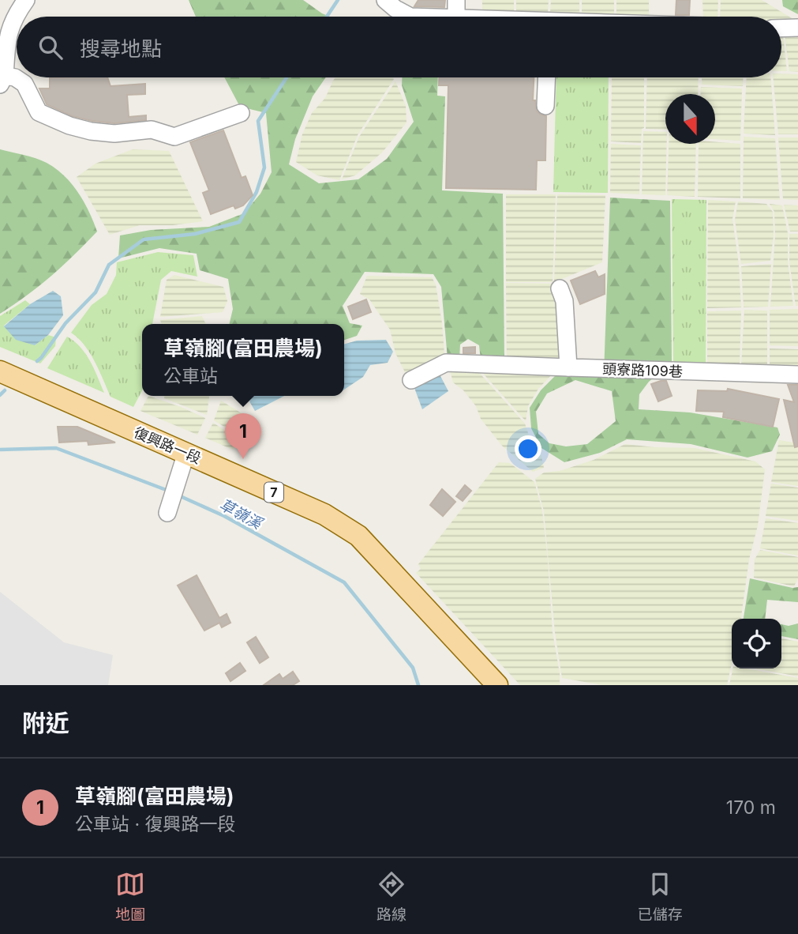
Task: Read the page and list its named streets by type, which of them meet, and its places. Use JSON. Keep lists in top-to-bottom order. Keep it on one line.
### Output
{"streets":{"main road":["復興路一段","7"],"lane":["頭寮路109巷"]},"water":["草嶺溪"],"north":"bottom","page":{"search":"搜尋地點","popup":["草嶺腳(富田農場)","公車站"],"pins":"1","heading":"附近","list":[{"mark":"1","name":"草嶺腳(富田農場)","note":"公車站 · 復興路一段","value":"170 m"}],"nav":["地圖","路線","已儲存"]}}
